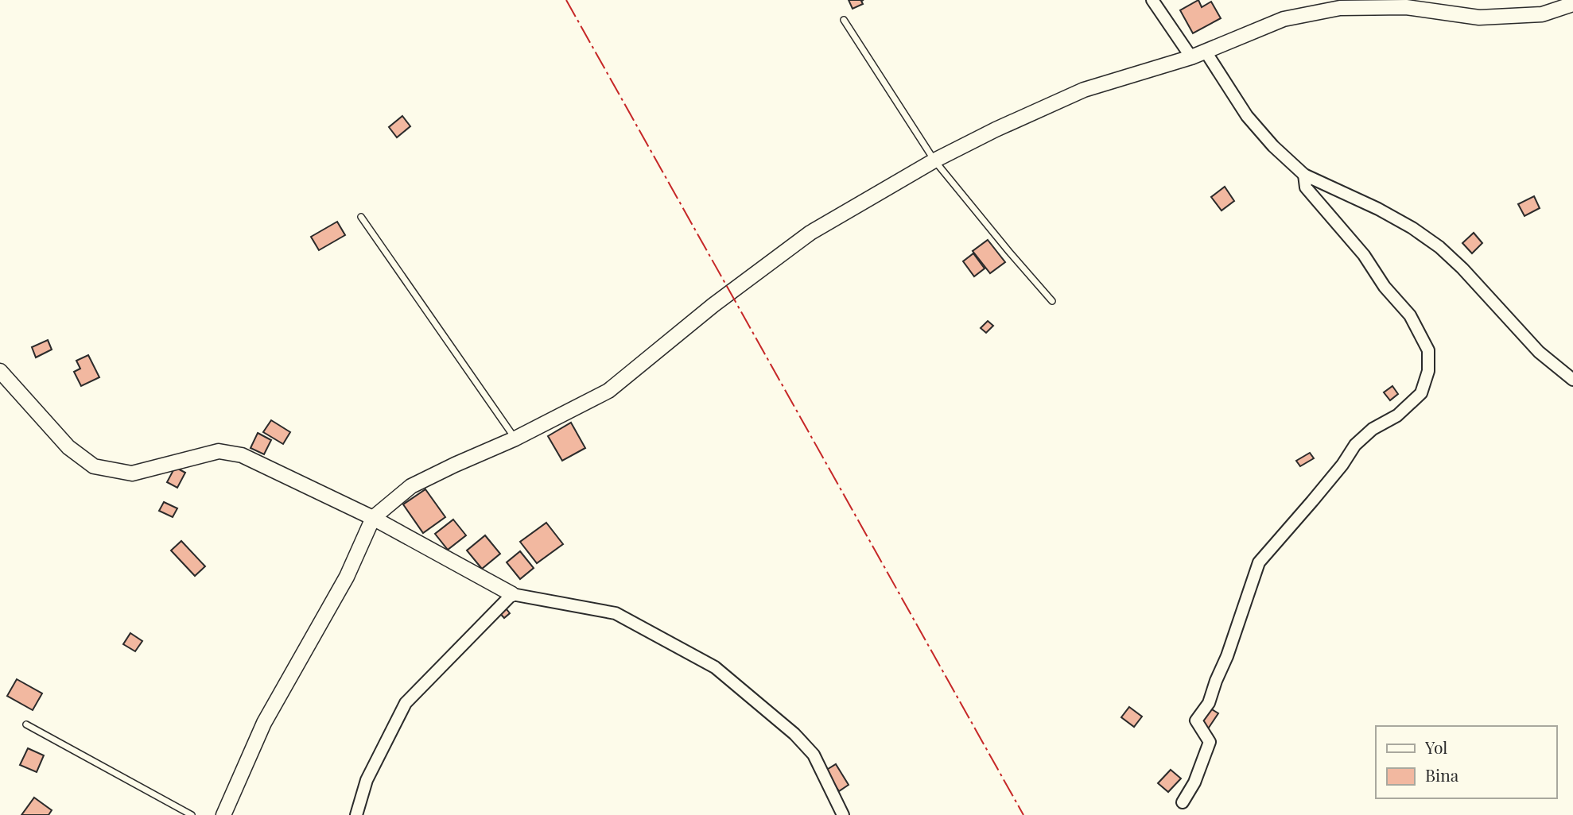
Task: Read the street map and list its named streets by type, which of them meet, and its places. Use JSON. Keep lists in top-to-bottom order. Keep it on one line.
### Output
{"legend":["Yol","Bina"]}
